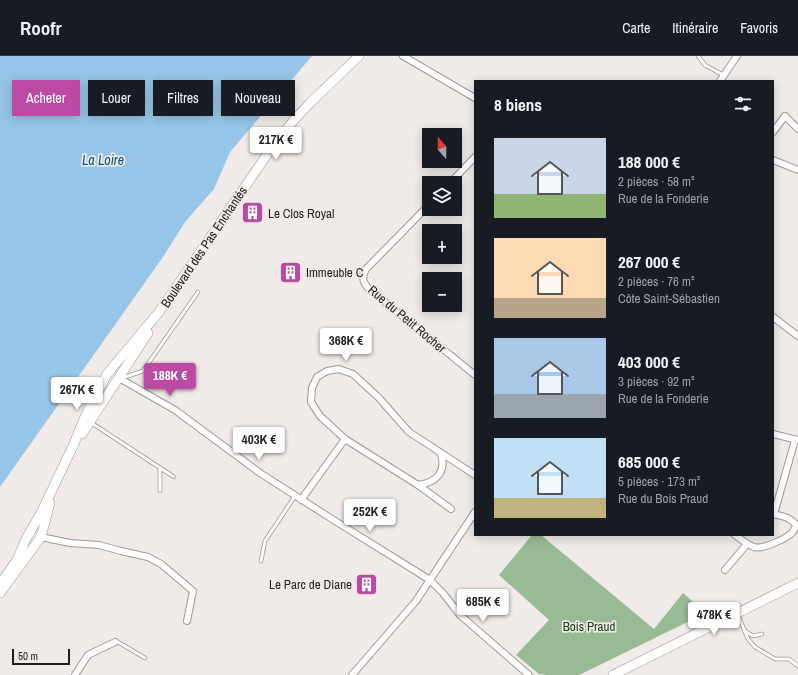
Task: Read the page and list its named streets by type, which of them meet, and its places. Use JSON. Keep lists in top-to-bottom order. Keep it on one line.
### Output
{"streets":{"main road":["Boulevard des Pas Enchantés"],"street":["Rue du Petit Rocher"]},"water":["La Loire"],"parks":["Bois Praud"],"places":{"building":["Le Clos Royal","Immeuble C","Le Parc de Diane"]},"scale_bar":"50 m","north":"top","page":{"header":"Roofr","nav":["Carte","Itinéraire","Favoris"],"chip":["Acheter","Louer","Filtres","Nouveau"],"heading":"8 biens","price":["217K €","368K €","188K €","267K €","403K €","252K €","685K €","478K €"],"map_buttons":["+","−"],"list":[{"name":"188 000 €","note":"2 pièces · 58 m² · Rue de la Fonderie"},{"name":"267 000 €","note":"2 pièces · 76 m² · Côte Saint-Sébastien"},{"name":"403 000 €","note":"3 pièces · 92 m² · Rue de la Fonderie"},{"name":"685 000 €","note":"5 pièces · 173 m² · Rue du Bois Praud"}],"scale":"50 m"}}
